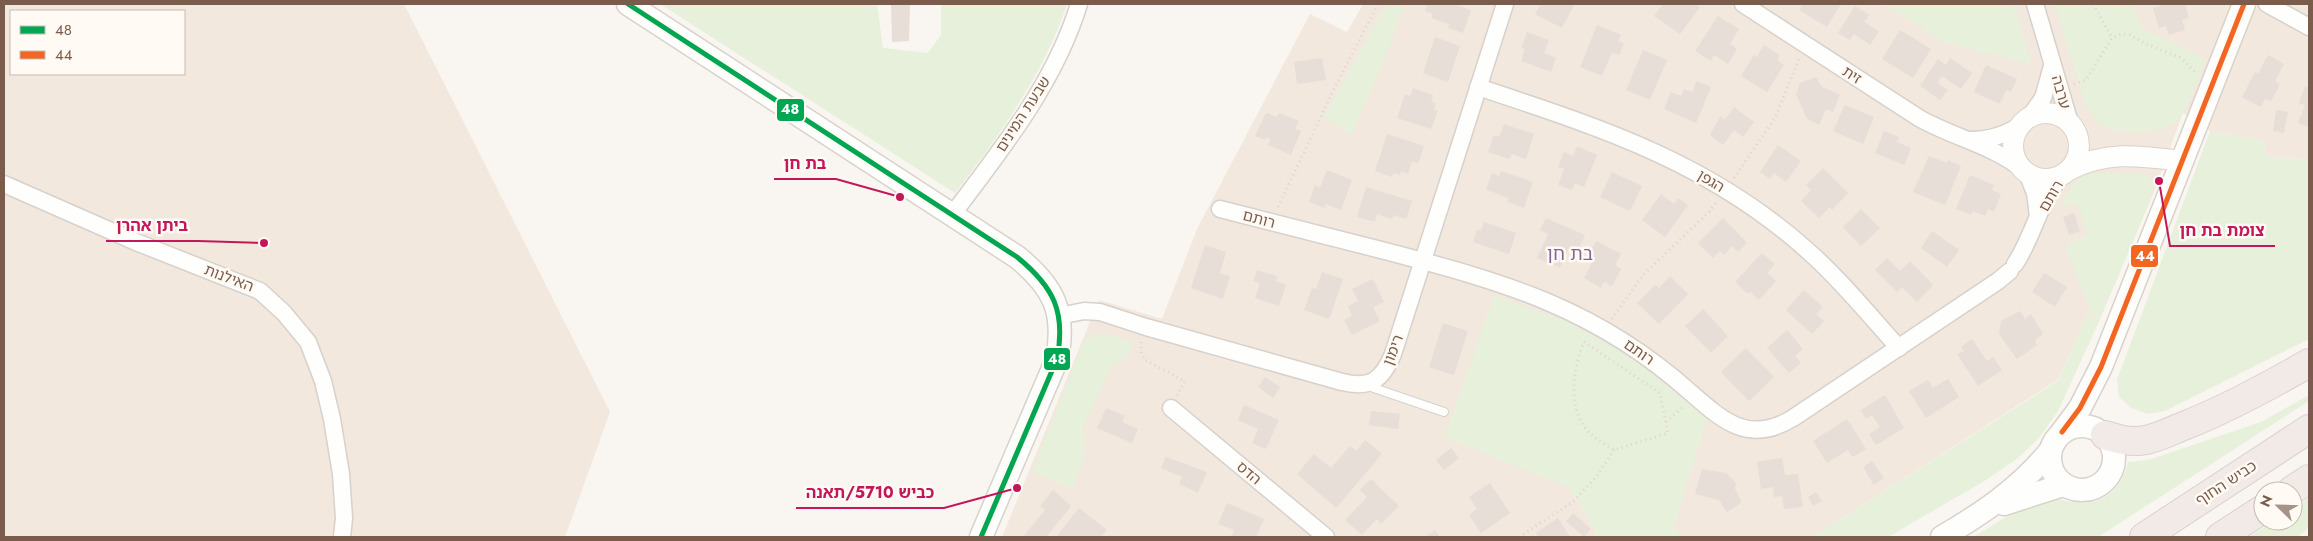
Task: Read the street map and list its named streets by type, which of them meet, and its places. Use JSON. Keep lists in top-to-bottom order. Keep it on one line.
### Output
{"streets":{"highway":["כביש החוף"],"street":["זית","ערבה","שבעת המינים","הגפן","רותם","האילנות","רימון","הדס"]},"crossings":[["זית","ערבה"],["זית","רותם"],["ערבה","רותם"],["הגפן","רותם"],["הגפן","רימון"],["רותם","רימון"]],"districts":["בת חן"],"places":["צומת בת חן","בת חן","ביתן אהרן","כביש 5710/תאנה"],"lines":["transit line 48","transit line 44"],"legend":["48","44"],"north":"top left"}
